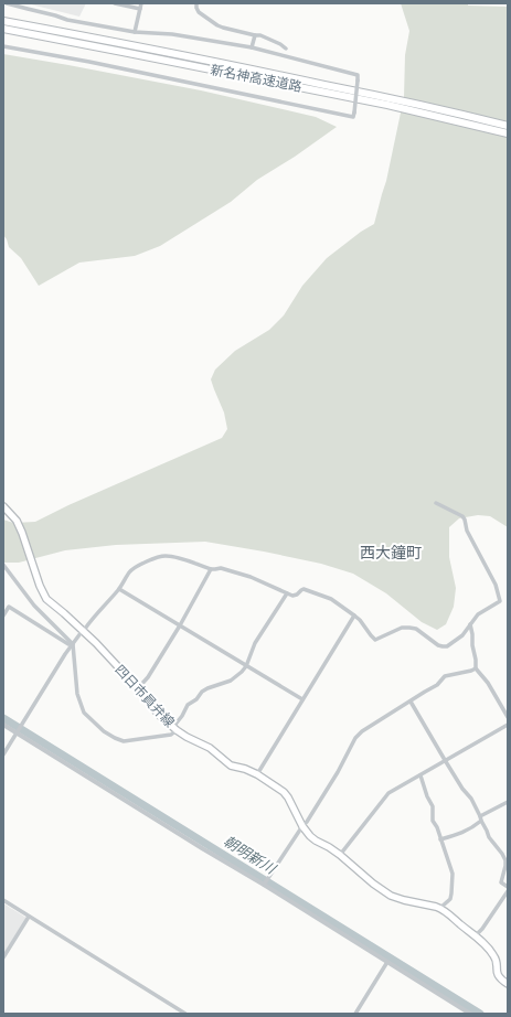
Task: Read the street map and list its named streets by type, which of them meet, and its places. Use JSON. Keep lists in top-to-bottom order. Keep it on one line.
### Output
{"streets":{"highway":["新名神高速道路"],"main road":["四日市員弁線"]},"districts":["西大鐘町"],"water":["朝明新川"]}
